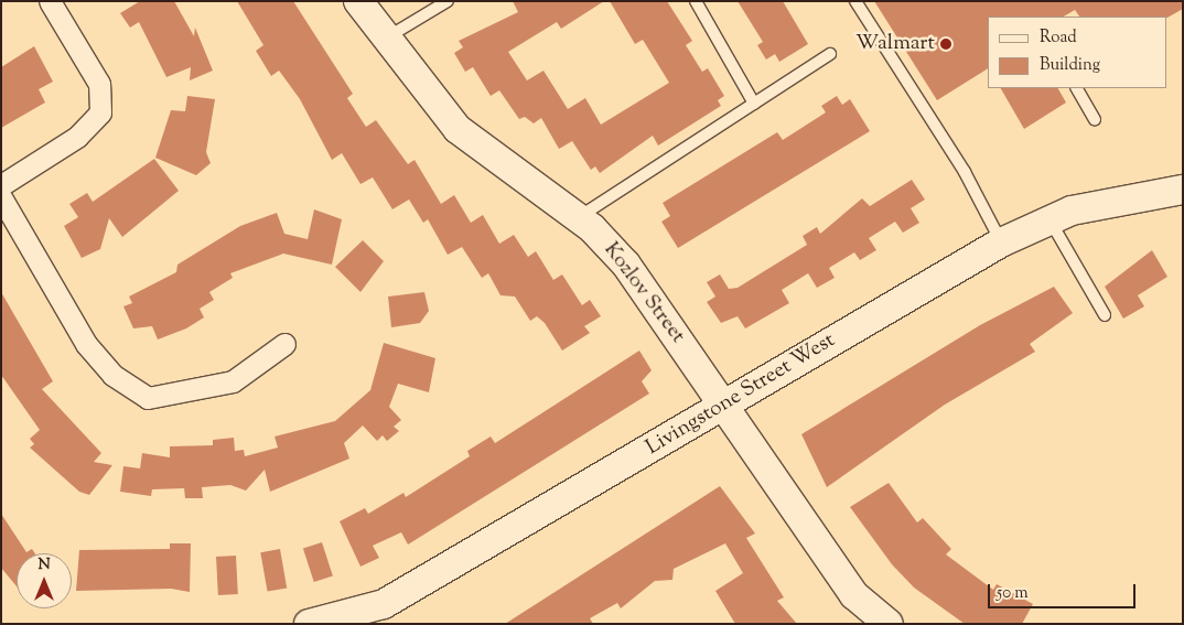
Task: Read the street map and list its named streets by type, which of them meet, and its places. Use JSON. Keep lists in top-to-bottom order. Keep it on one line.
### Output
{"streets":{"street":["Kozlov Street","Livingstone Street West"]},"crossings":[["Kozlov Street","Livingstone Street West"]],"places":["Walmart"],"legend":["Road","Building"],"scale_bar":"50 m","north":"top"}
